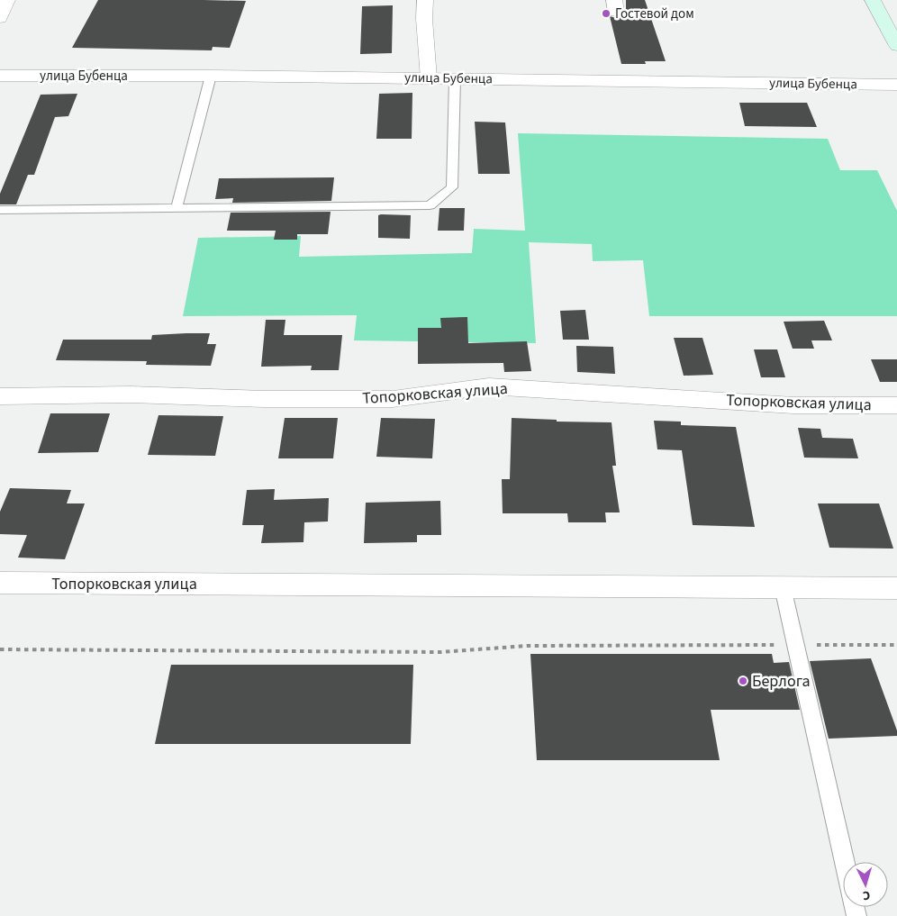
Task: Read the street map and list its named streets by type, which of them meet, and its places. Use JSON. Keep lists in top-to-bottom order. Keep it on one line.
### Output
{"streets":{"street":["улица Бубенца","Топорковская улица"]},"places":["Гостевой дом","Берлога"],"north":"bottom"}
